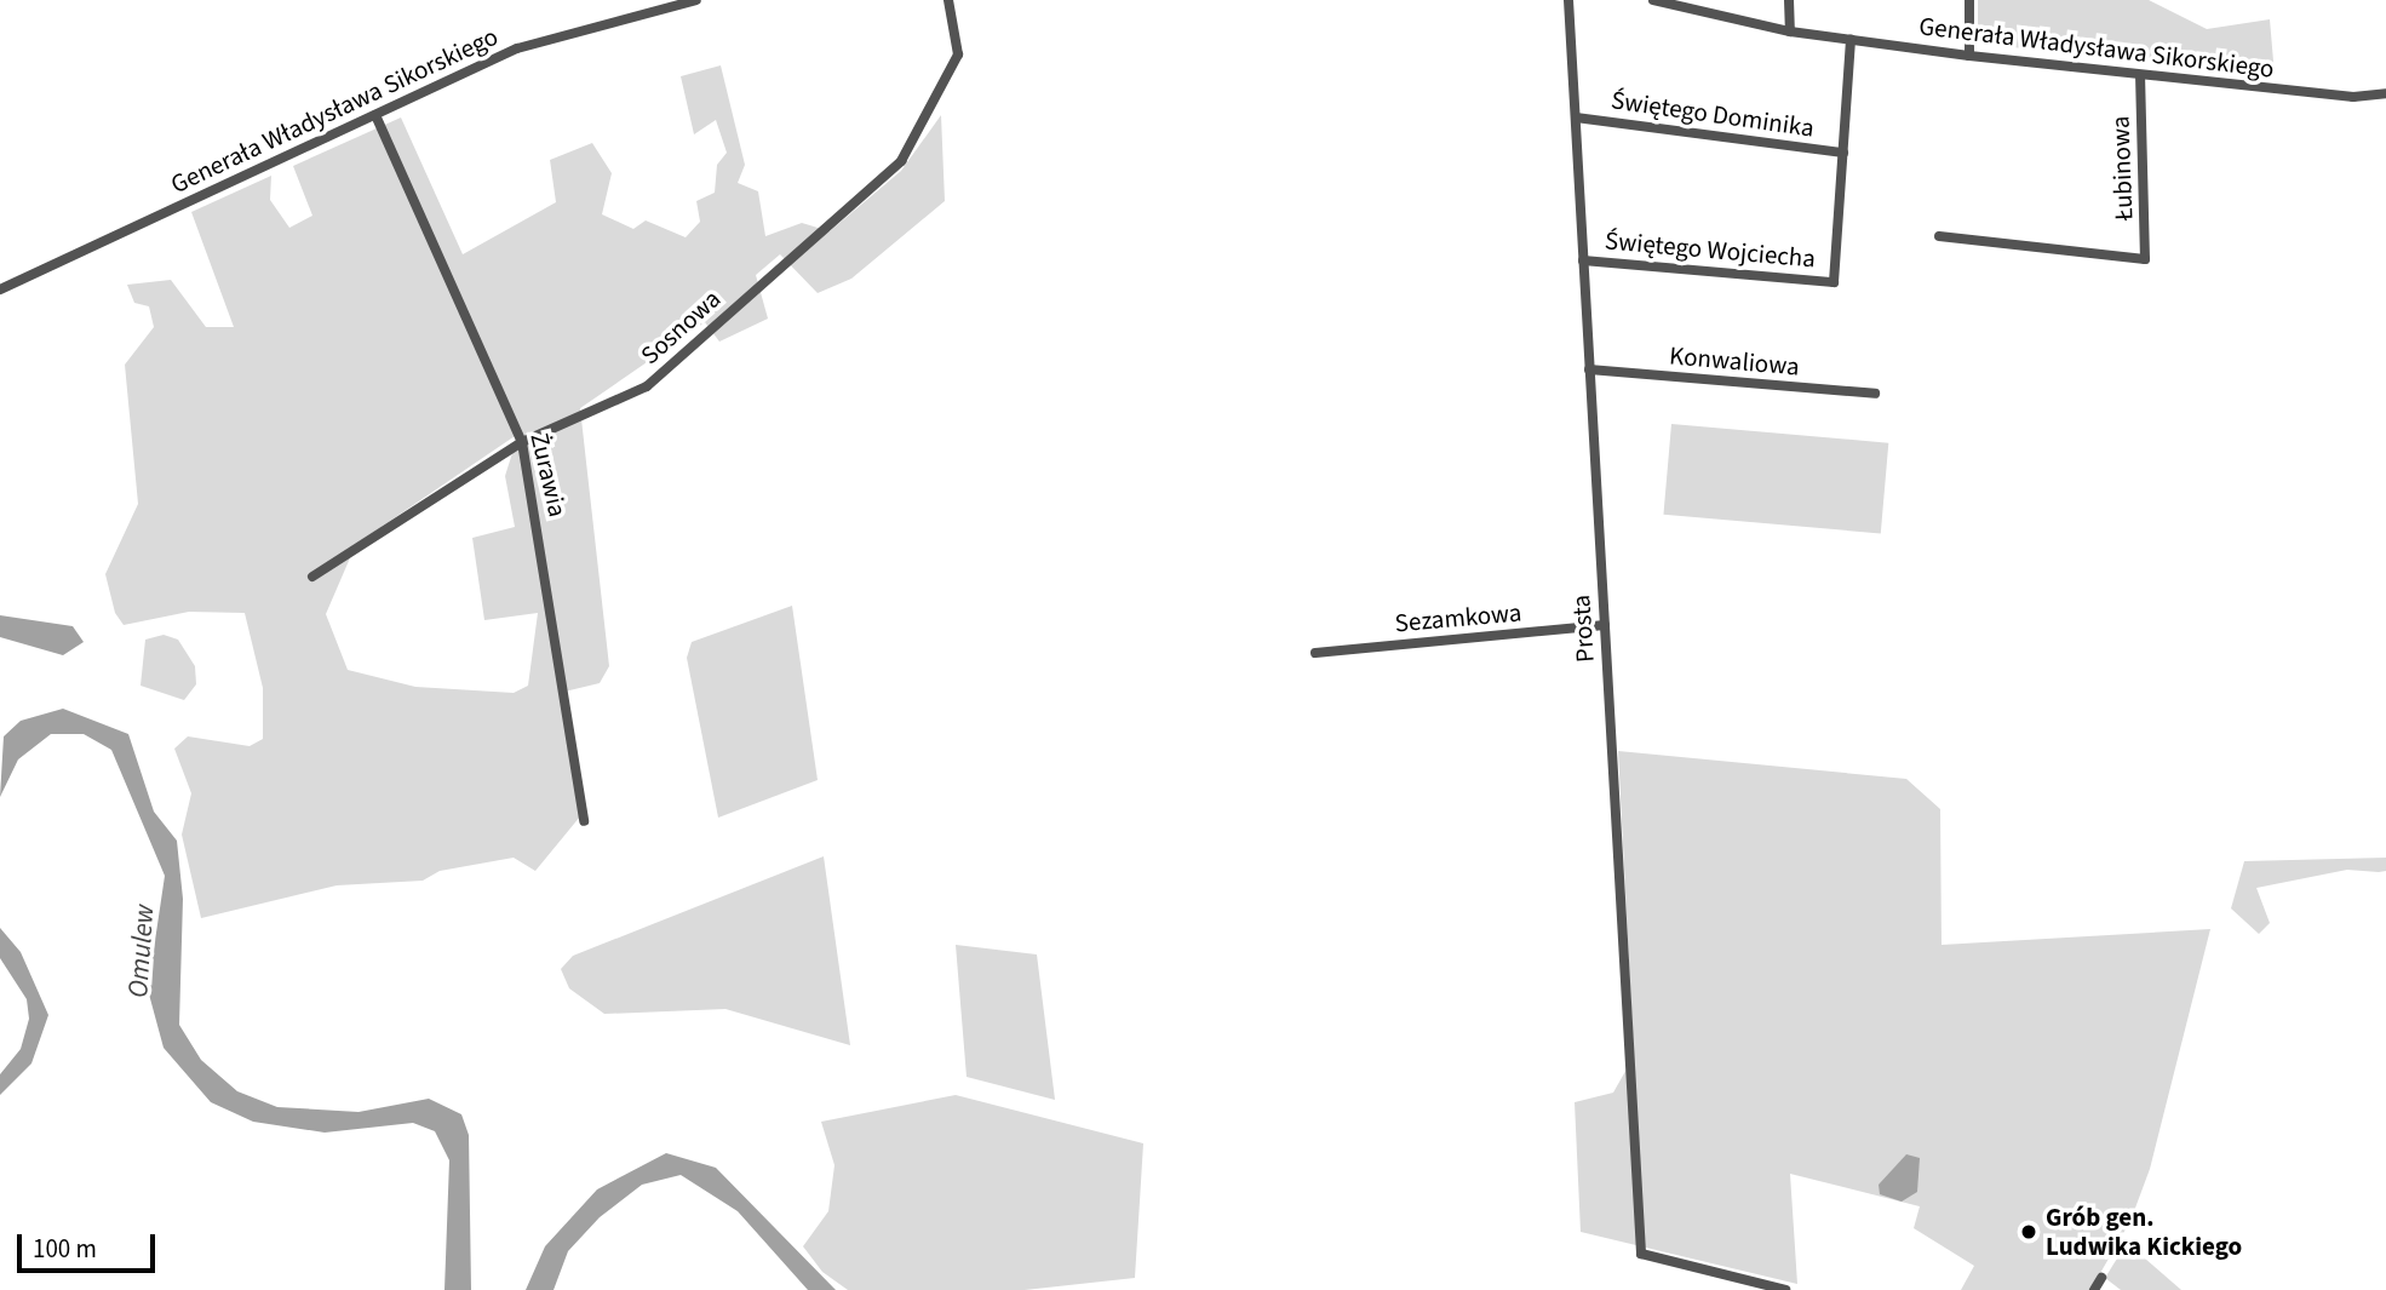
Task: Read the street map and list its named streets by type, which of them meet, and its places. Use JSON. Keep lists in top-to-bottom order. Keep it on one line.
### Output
{"streets":{"street":["Generała Władysława Sikorskiego","Świętego Dominika","Łubinowa","Świętego Wojciecha","Sosnowa","Konwaliowa","Żurawia","Sezamkowa","Prosta"]},"crossings":[["Generała Władysława Sikorskiego","Łubinowa"],["Generała Władysława Sikorskiego","Żurawia"],["Świętego Dominika","Świętego Wojciecha"],["Świętego Dominika","Prosta"],["Świętego Wojciecha","Prosta"],["Sosnowa","Żurawia"],["Konwaliowa","Prosta"],["Sezamkowa","Prosta"]],"water":["Omulew"],"places":["Grób gen. Ludwika Kickiego"],"scale_bar":"100 m"}
